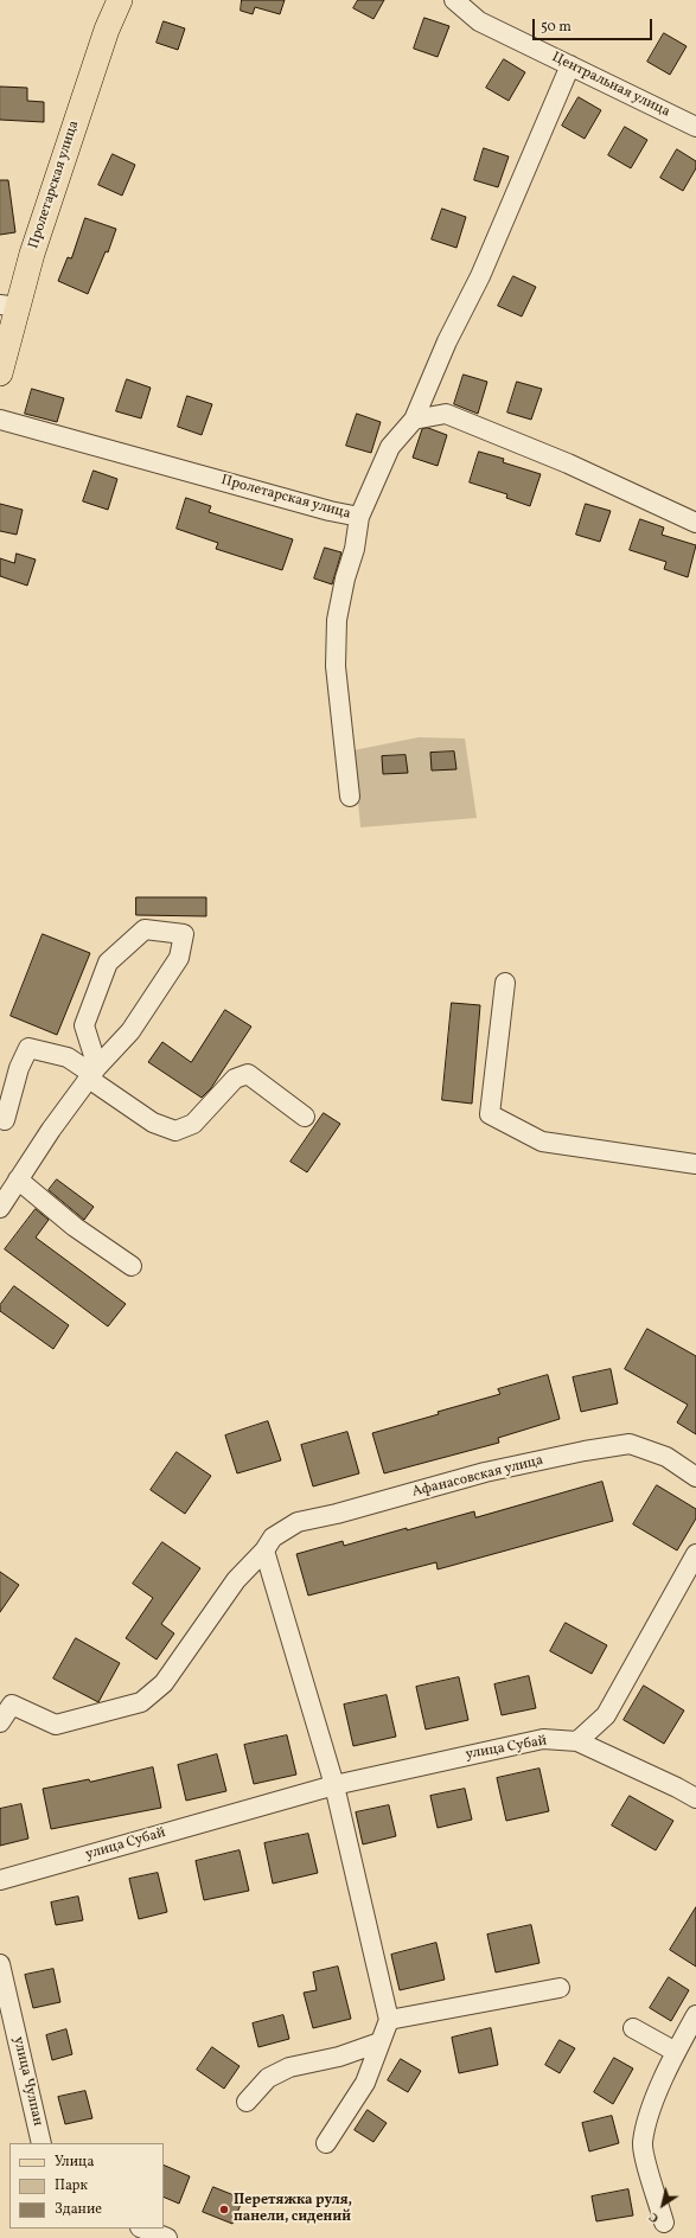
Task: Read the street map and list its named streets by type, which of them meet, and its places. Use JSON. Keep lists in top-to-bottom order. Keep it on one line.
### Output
{"streets":{"main road":["Пролетарская улица"],"street":["Центральная улица","Афанасовская улица","улица Субай","улица Чулпан"]},"crossings":[["Центральная улица","Пролетарская улица"]],"places":["Перетяжка руля, панели, сидений"],"legend":["Улица","Парк","Здание"],"scale_bar":"50 m","north":"bottom left"}
